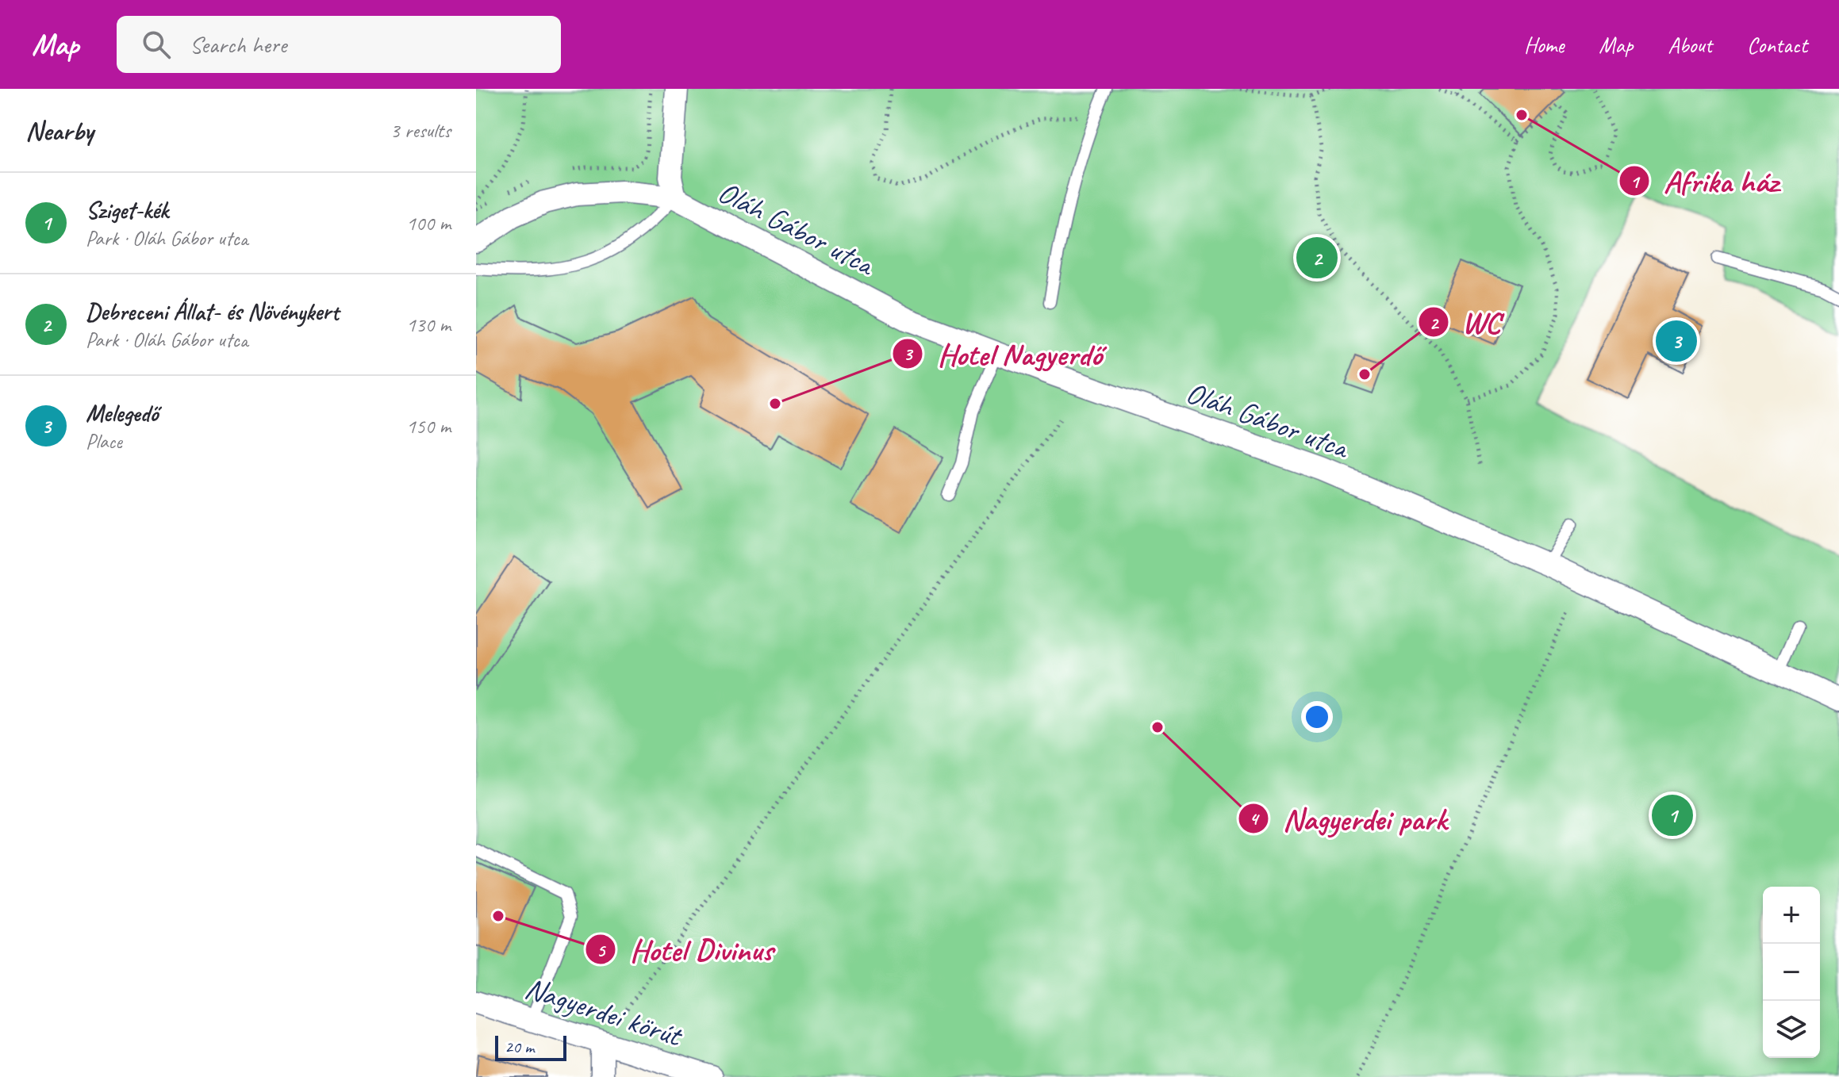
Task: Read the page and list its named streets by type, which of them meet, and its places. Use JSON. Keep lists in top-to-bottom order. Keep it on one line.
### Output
{"streets":{"street":["Oláh Gábor utca","Nagyerdei körút"]},"places":["Afrika ház","WC","Hotel Nagyerdő","Nagyerdei park","Hotel Divinus"],"scale_bar":"20 m","page":{"header":"Map","search":"Search here","nav":["Home","Map","About","Contact"],"heading":["Nearby","3 results"],"list":[{"mark":"1","name":"Sziget-kék","note":"Park · Oláh Gábor utca","value":"100 m"},{"mark":"2","name":"Debreceni Állat- és Növénykert","note":"Park · Oláh Gábor utca","value":"130 m"},{"mark":"3","name":"Melegedő","note":"Place","value":"150 m"}],"pins":["2","3","1"],"map_buttons":["+","−"],"scale":"20 m"}}
